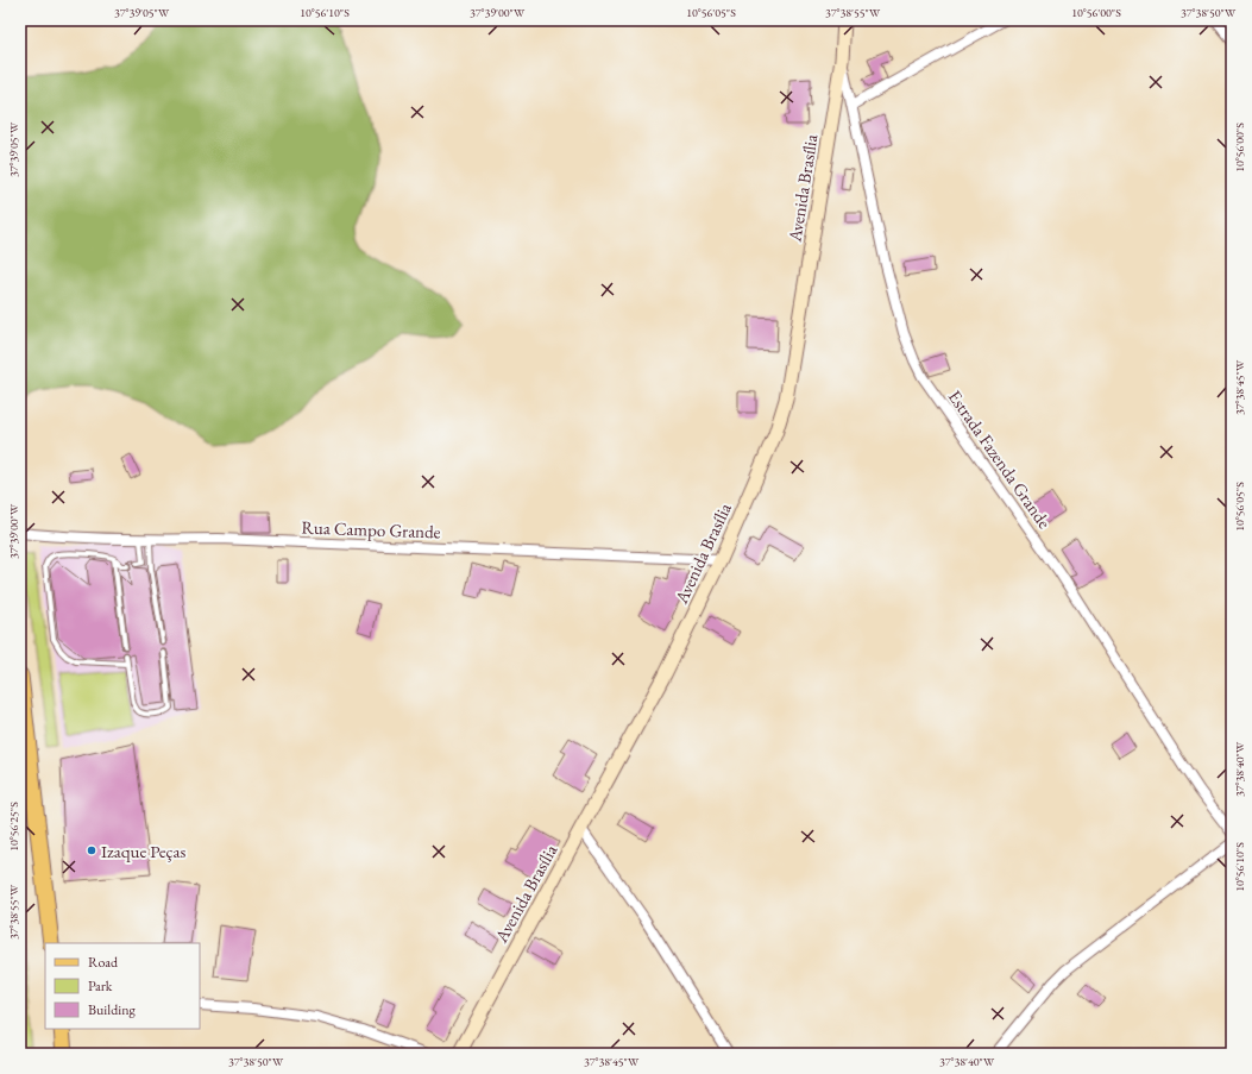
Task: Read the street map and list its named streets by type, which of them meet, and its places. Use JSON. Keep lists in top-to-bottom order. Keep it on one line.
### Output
{"streets":{"main road":["Avenida Brasília"],"street":["Estrada Fazenda Grande","Rua Campo Grande"]},"crossings":[["Avenida Brasília","Estrada Fazenda Grande"],["Avenida Brasília","Rua Campo Grande"]],"places":["Izaque Peças"],"legend":["Road","Park","Building"],"coordinates":["37°39'05\"W","10°56'10\"S","37°39'00\"W","10°56'05\"S","37°38'55\"W","10°56'00\"S","37°38'50\"W","37°38'45\"W","37°38'40\"W","10°56'25\"S"]}
